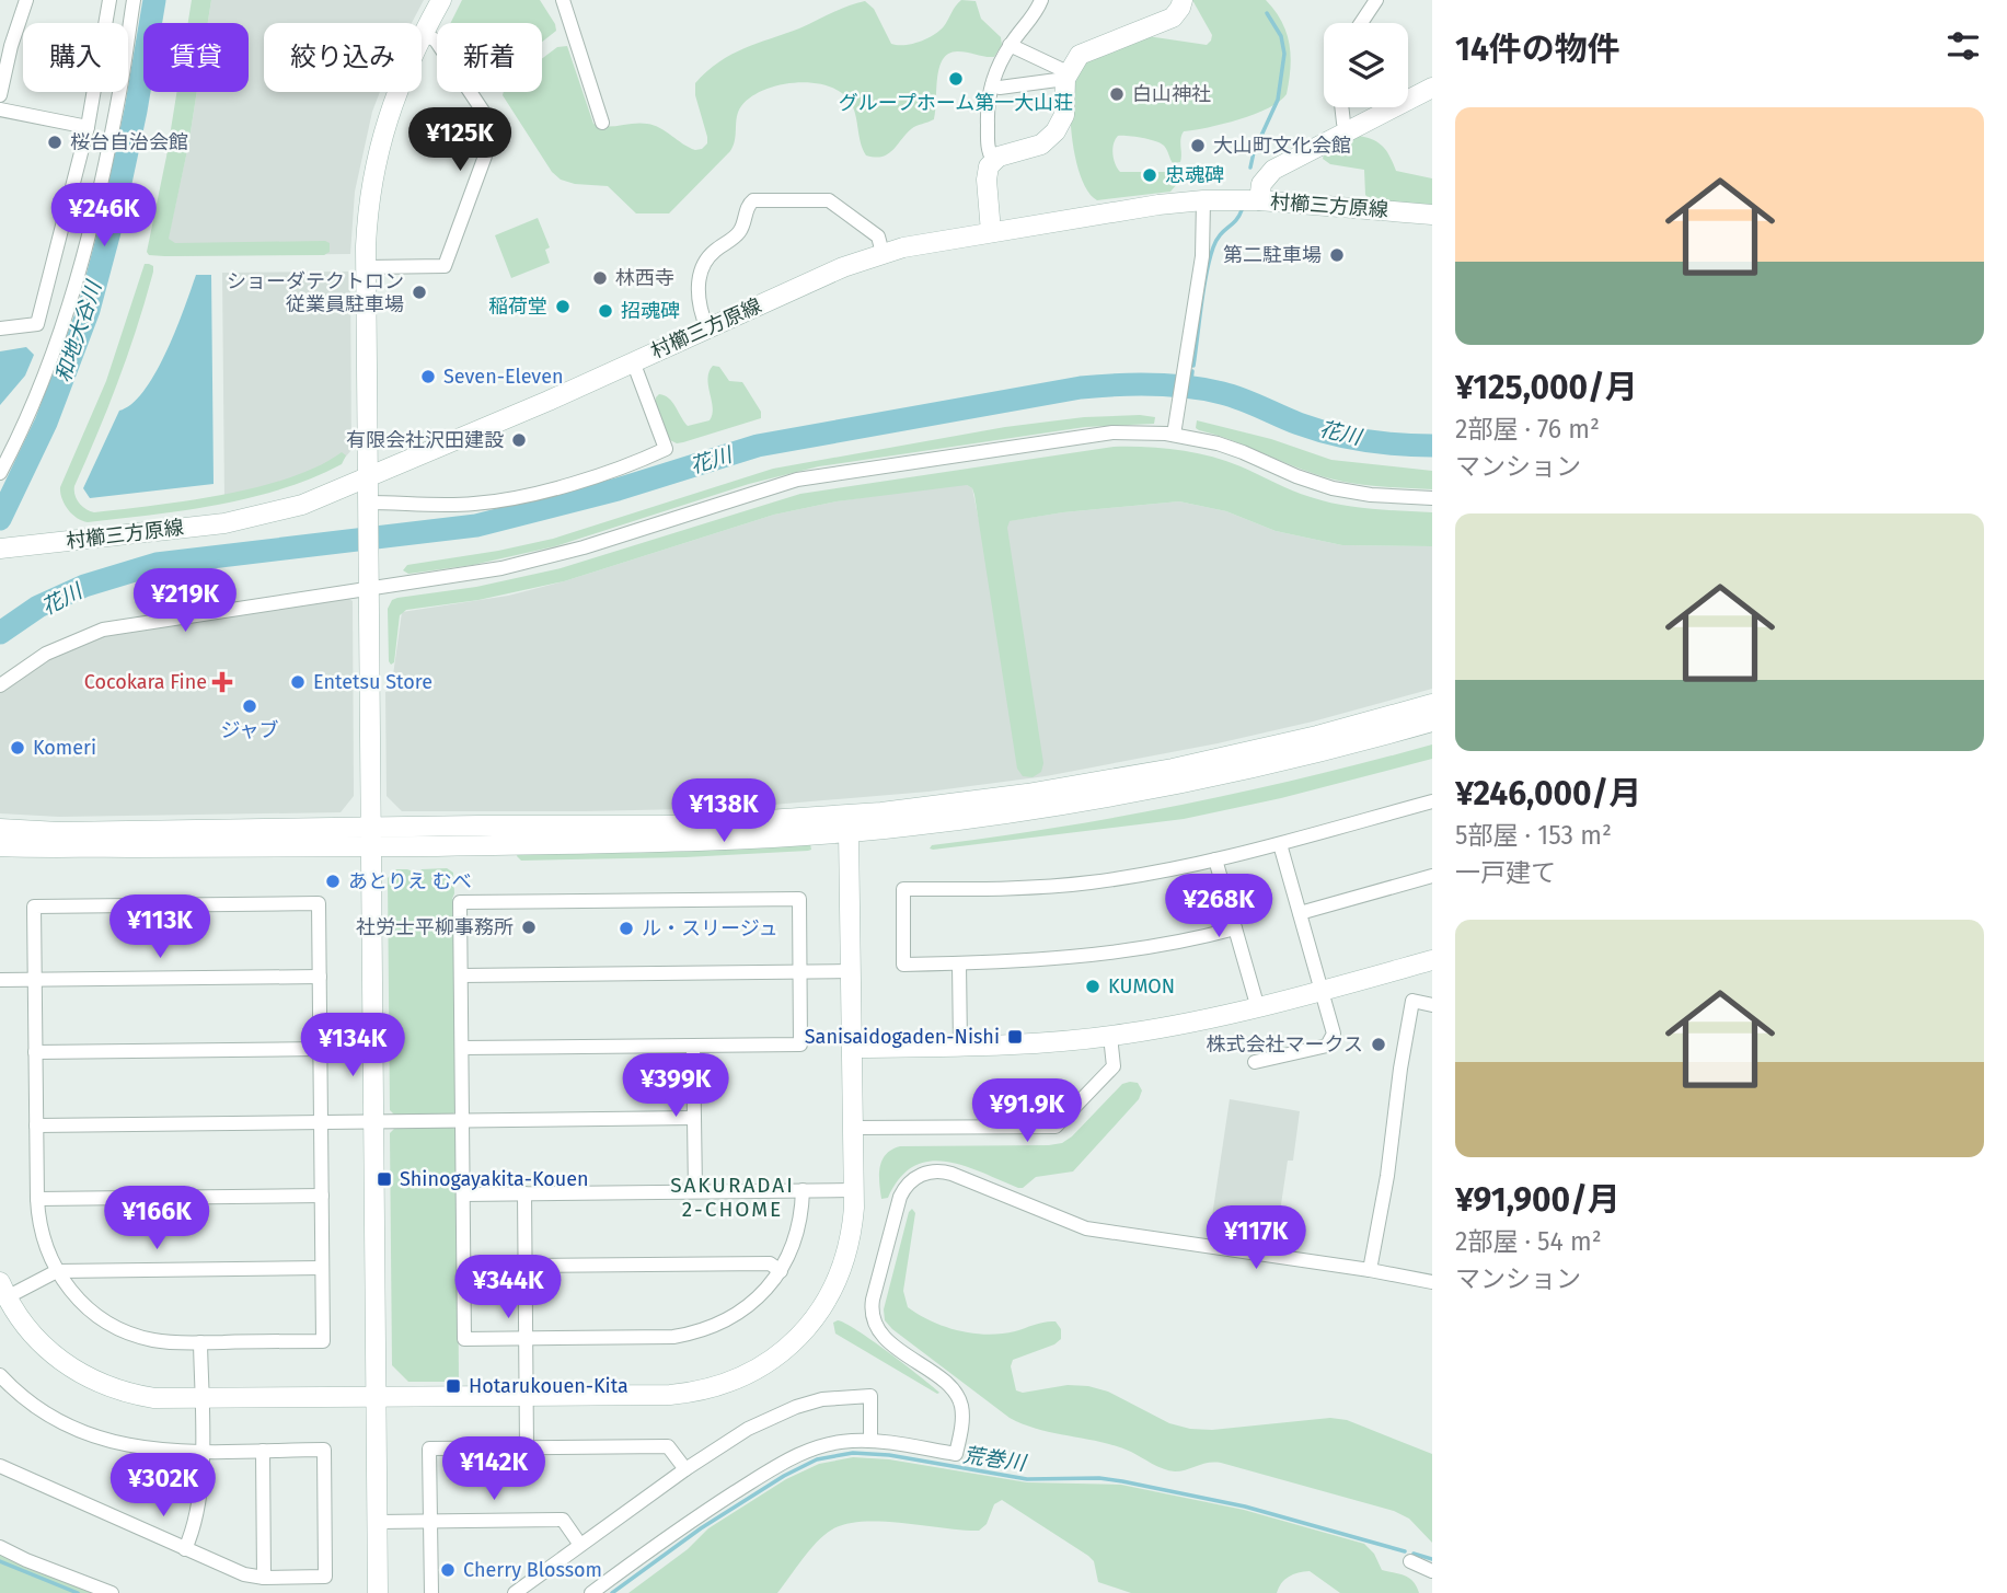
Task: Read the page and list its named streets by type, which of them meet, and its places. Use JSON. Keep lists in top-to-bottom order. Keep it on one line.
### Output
{"streets":{"street":["村櫛三方原線"]},"districts":["SAKURADAI 2-CHOME"],"water":["和地大谷川","花川","荒巻川"],"places":{"other":["グループホーム第一大山荘","白山神社","桜台自治会館","大山町文化会館","忠魂碑","第二駐車場","林西寺","ショーダテクトロン 従業員駐車場","稲荷堂","招魂碑","Seven-Eleven","有限会社沢田建設","Entetsu Store","ジャブ","Komeri","あとりえ むべ","社労士平柳事務所","ル・スリージュ","KUMON","株式会社マークス","Cherry Blossom"],"health":["Cocokara Fine"],"transit":["Sanisaidogaden-Nishi","Shinogayakita-Kouen","Hotarukouen-Kita"]},"page":{"heading":"14件の物件","chip":["購入","賃貸","絞り込み","新着"],"list":[{"name":"¥125,000/月","note":"2部屋 · 76 m² · マンション"},{"name":"¥246,000/月","note":"5部屋 · 153 m² · 一戸建て"},{"name":"¥91,900/月","note":"2部屋 · 54 m² · マンション"}],"price":["¥125K","¥246K","¥219K","¥138K","¥268K","¥113K","¥134K","¥399K","¥91.9K","¥166K","¥117K","¥344K","¥142K","¥302K"]}}
